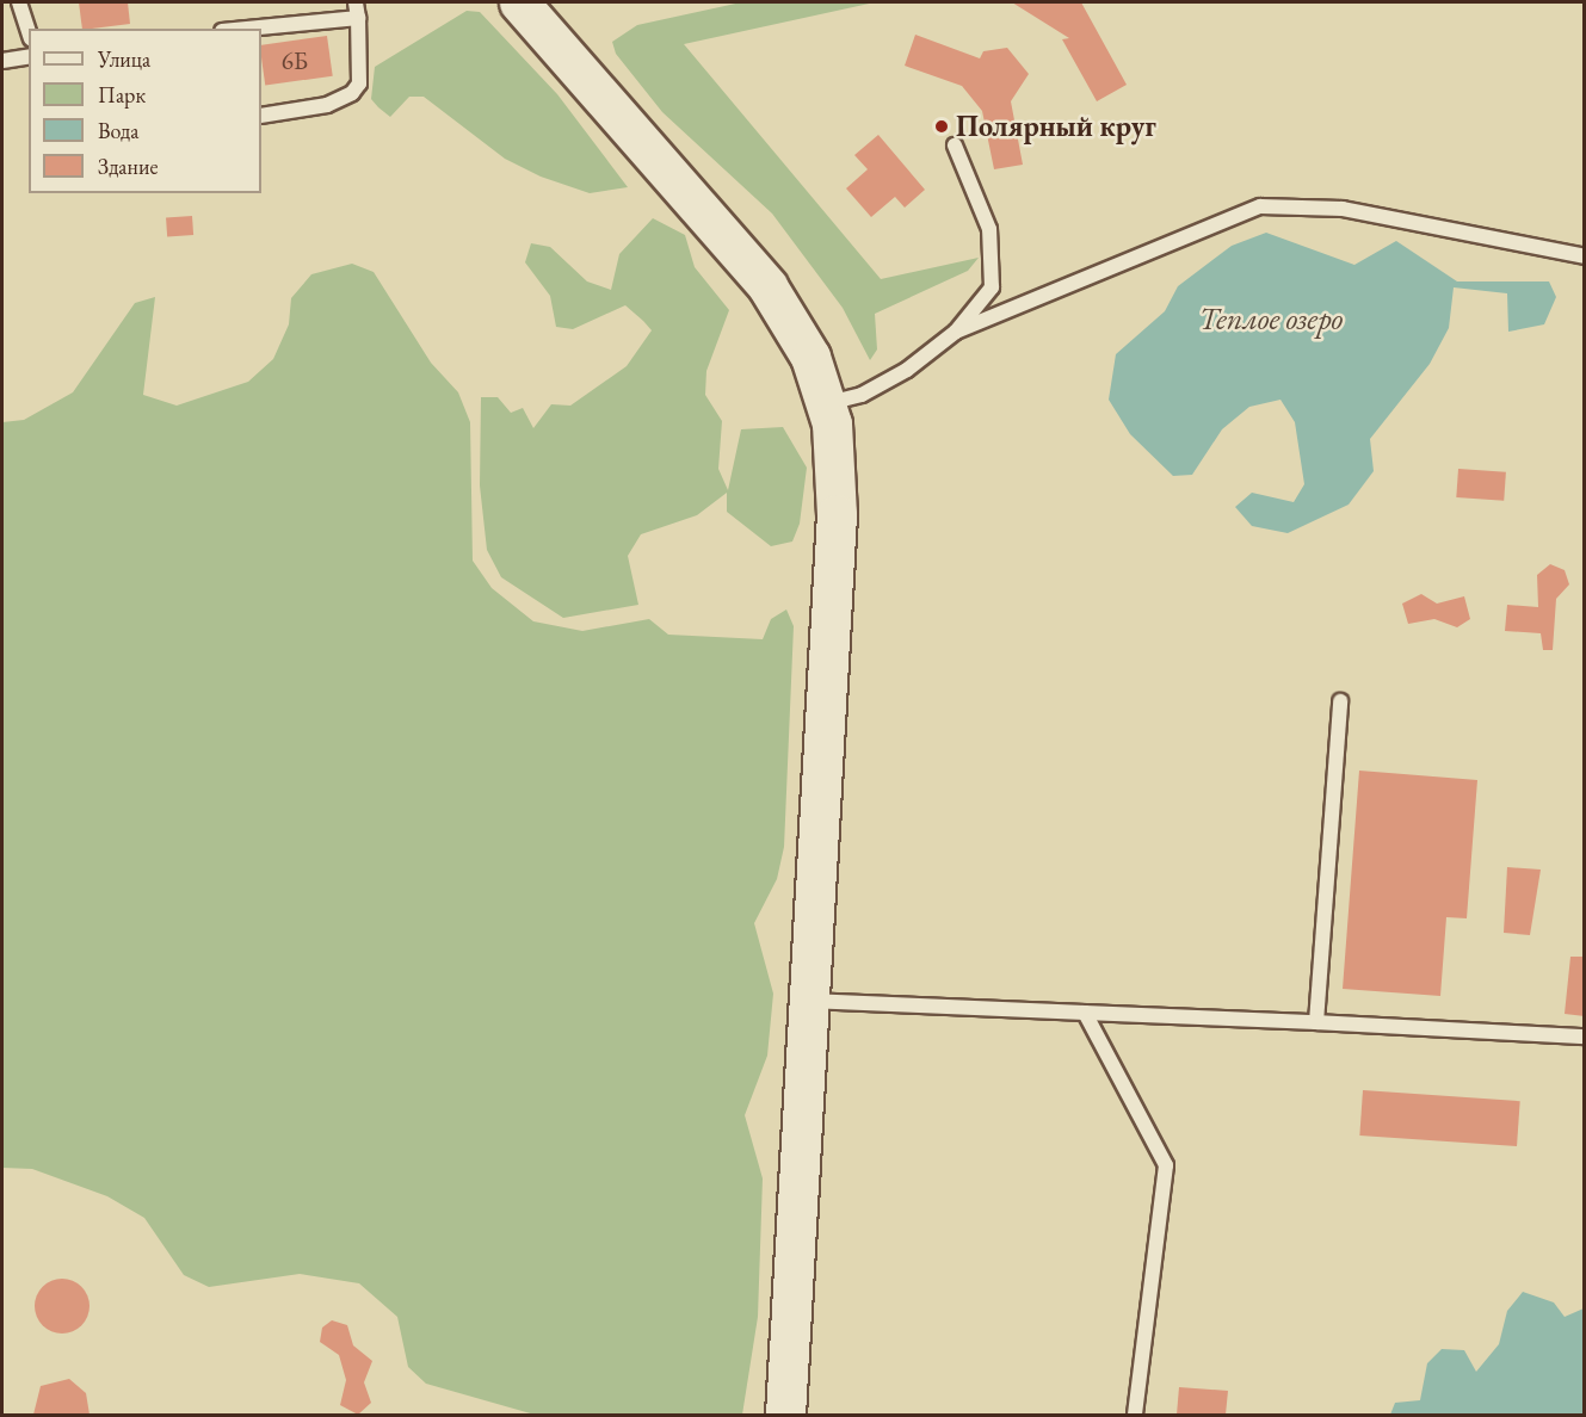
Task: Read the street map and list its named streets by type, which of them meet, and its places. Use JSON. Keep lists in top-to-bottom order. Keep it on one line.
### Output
{"water":["Теплое озеро"],"places":["Полярный круг"],"house_numbers":["6Б"],"legend":["Улица","Парк","Вода","Здание"]}
